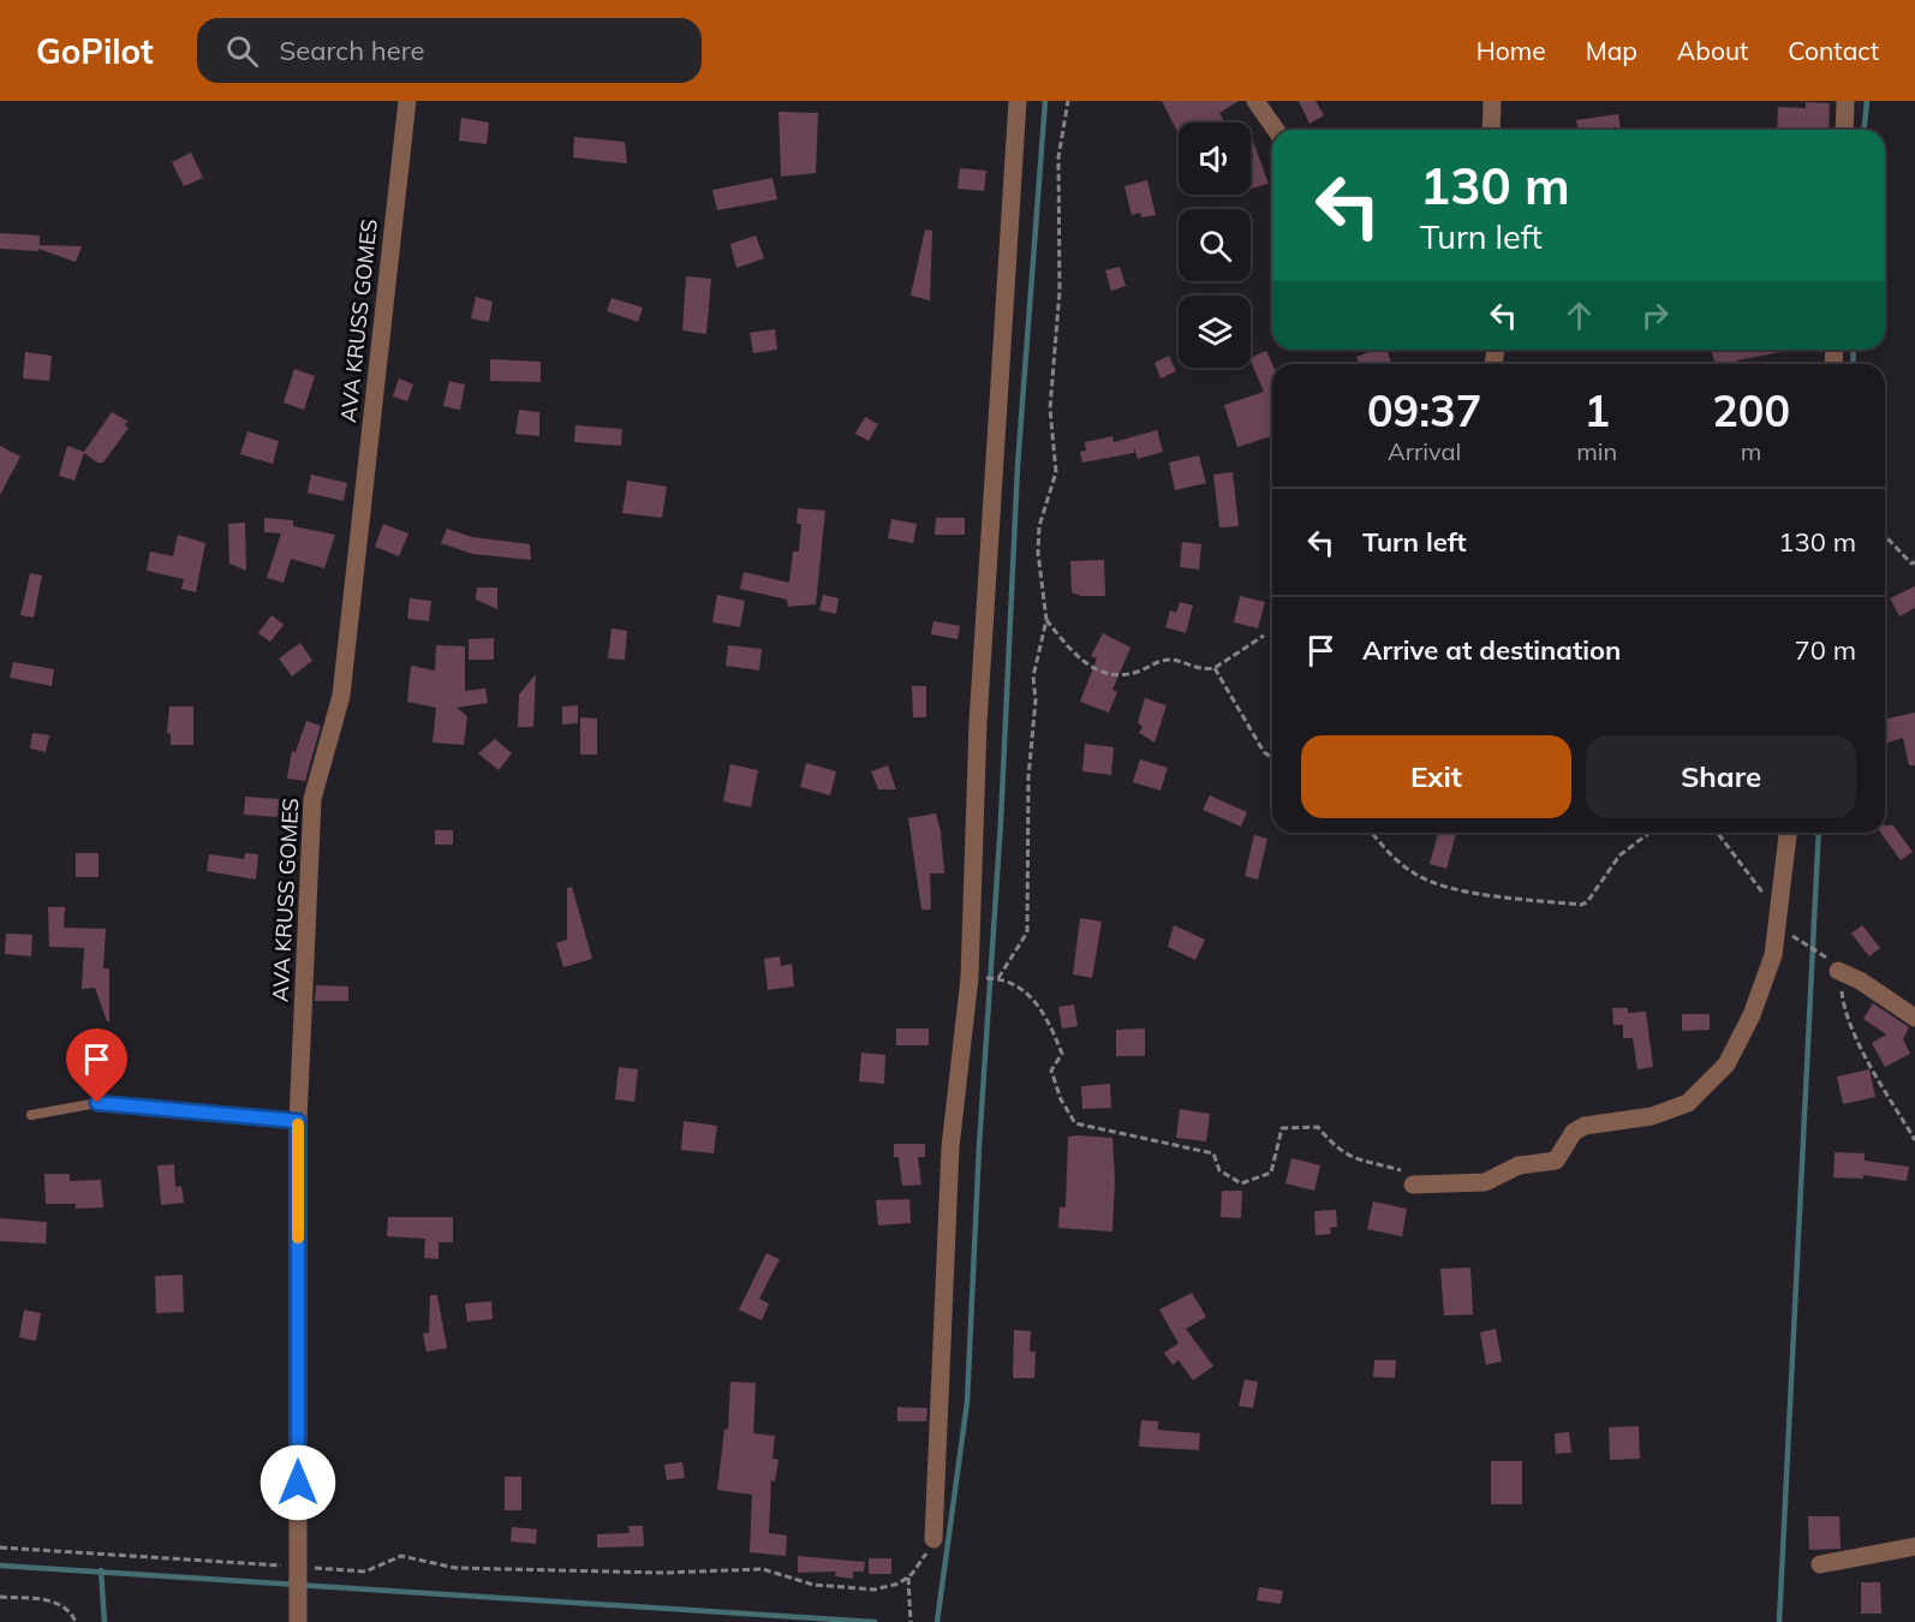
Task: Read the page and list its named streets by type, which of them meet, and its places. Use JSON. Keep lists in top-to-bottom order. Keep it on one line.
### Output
{"streets":{"street":["AVA KRUSS GOMES"]},"page":{"header":"GoPilot","search":"Search here","nav":["Home","Map","About","Contact"],"turn":["130 m","Turn left"],"eta":["09:37","Arrival","1","min","200","m"],"list":[{"name":"Turn left","value":"130 m"},{"name":"Arrive at destination","value":"70 m"}],"buttons":["Exit","Share"]}}
